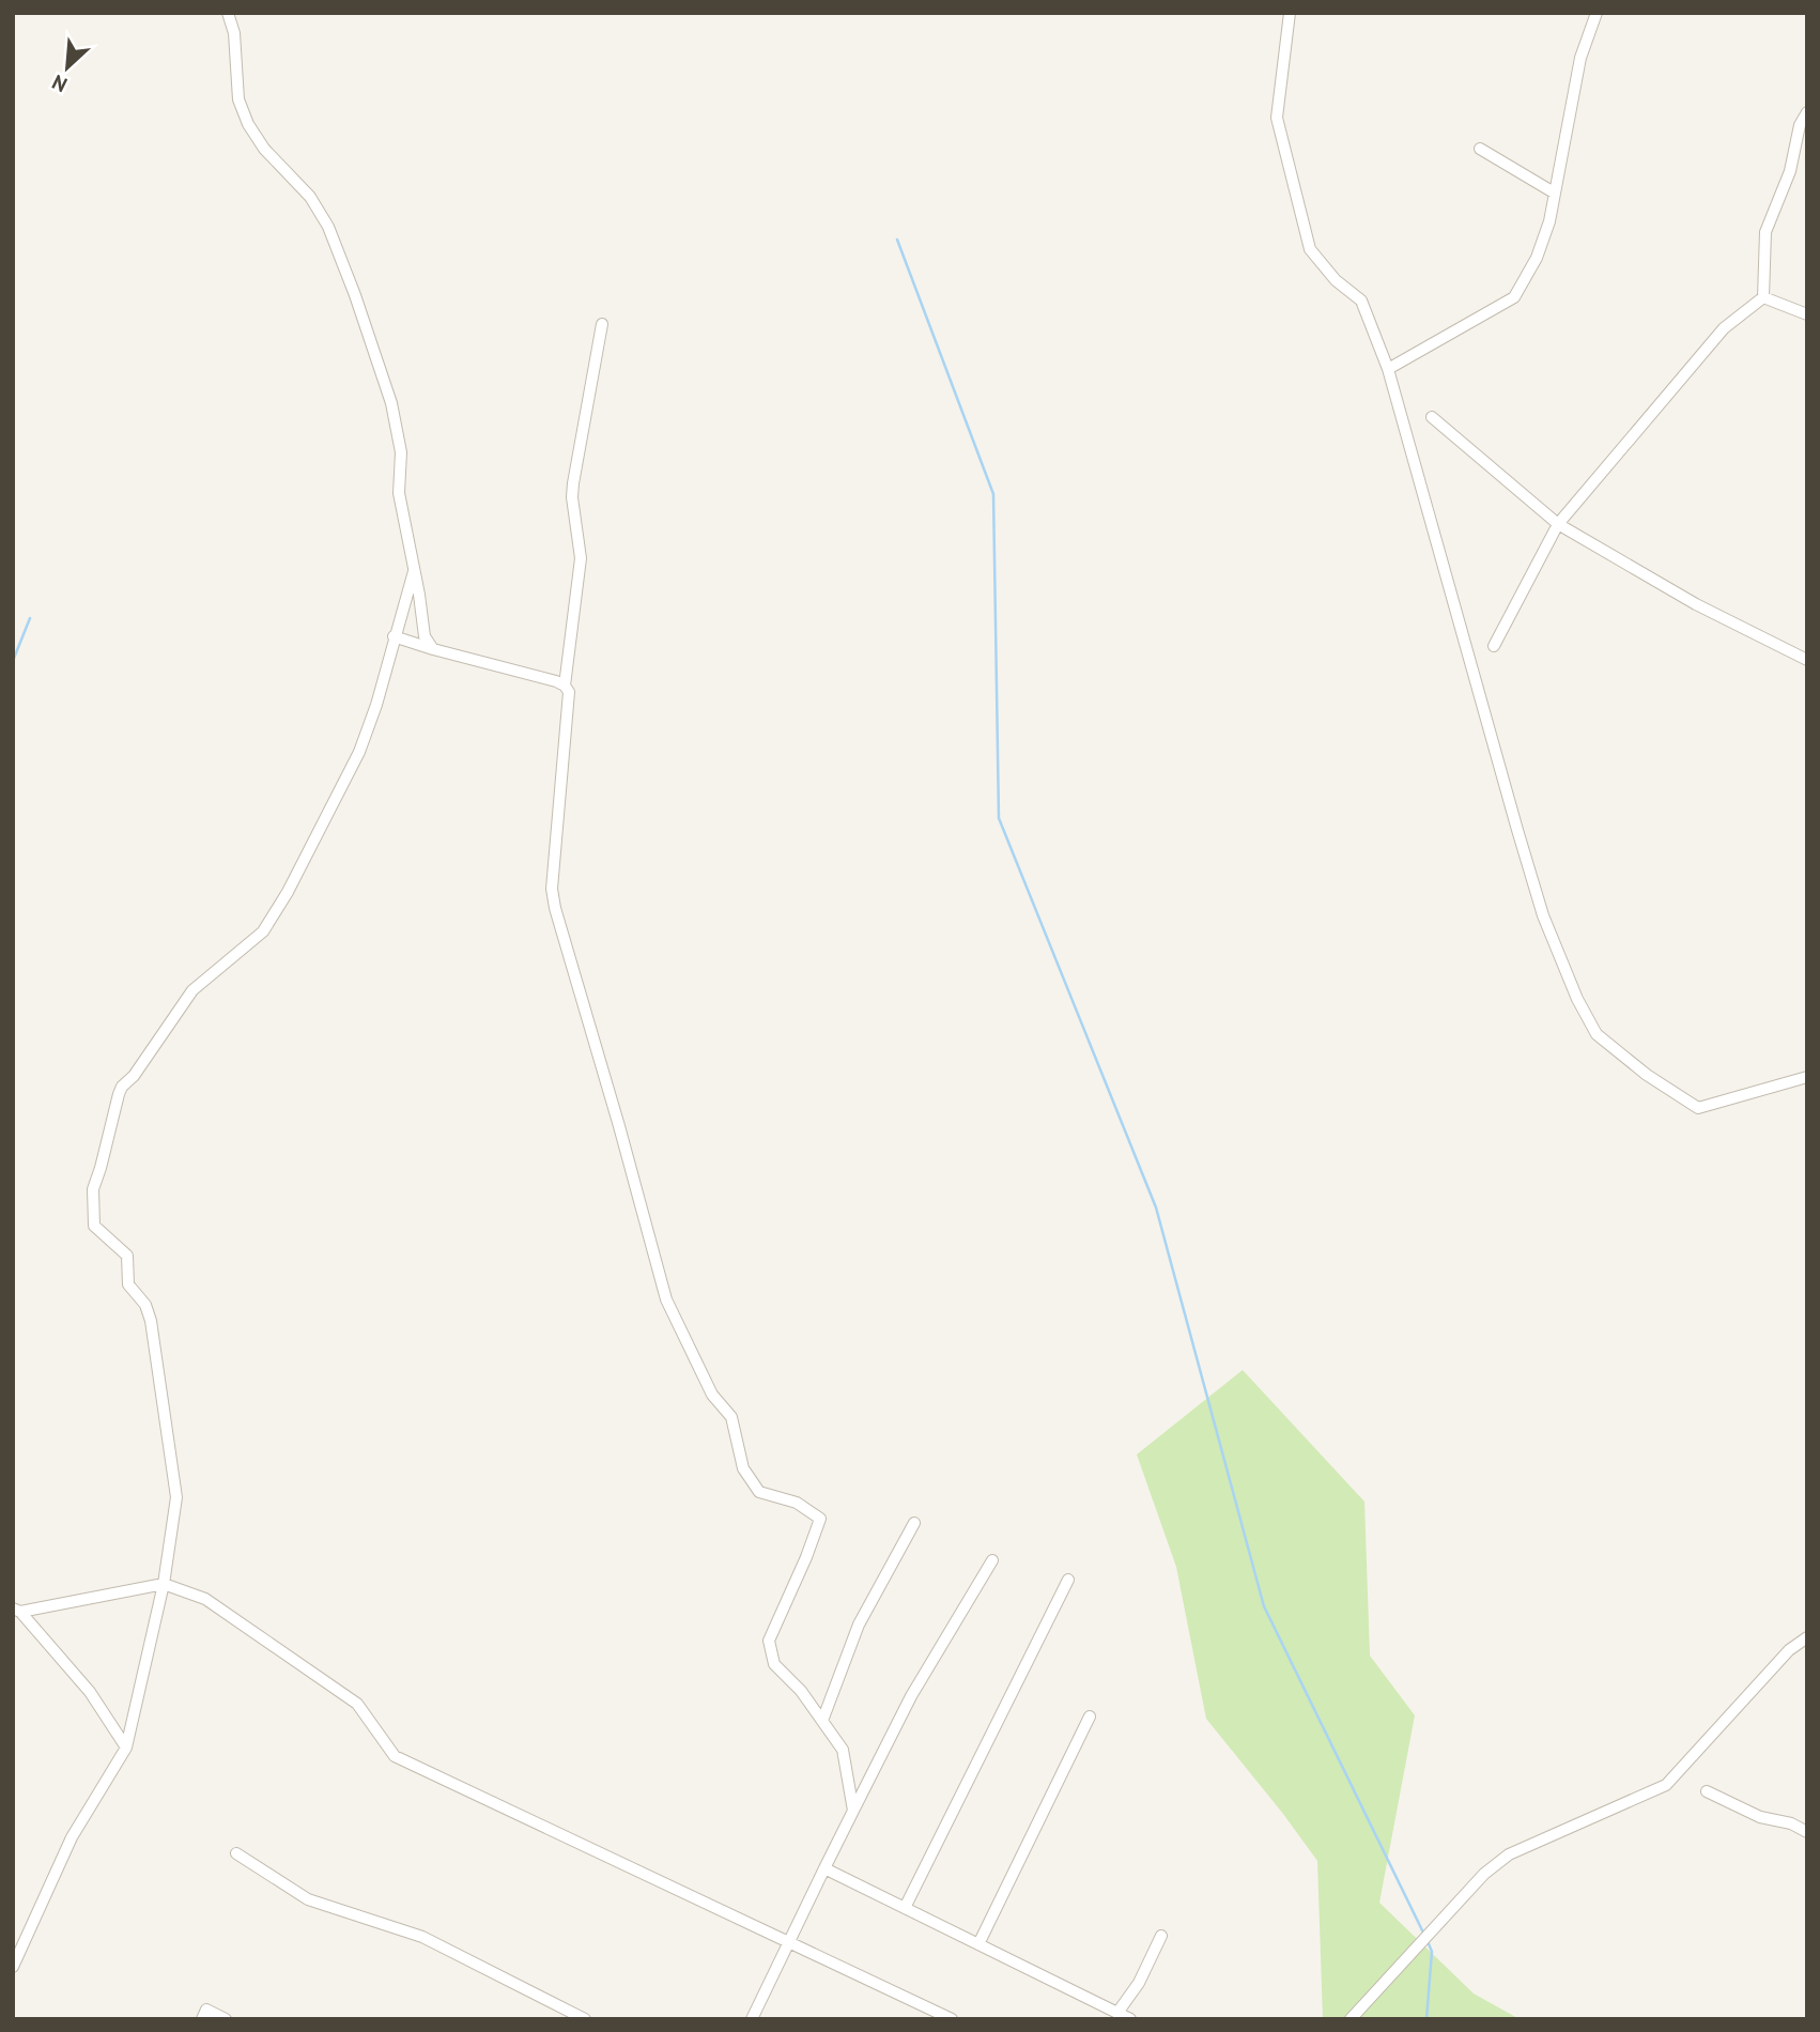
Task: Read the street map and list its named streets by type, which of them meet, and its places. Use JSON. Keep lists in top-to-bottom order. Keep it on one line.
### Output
{"north":"bottom left"}
